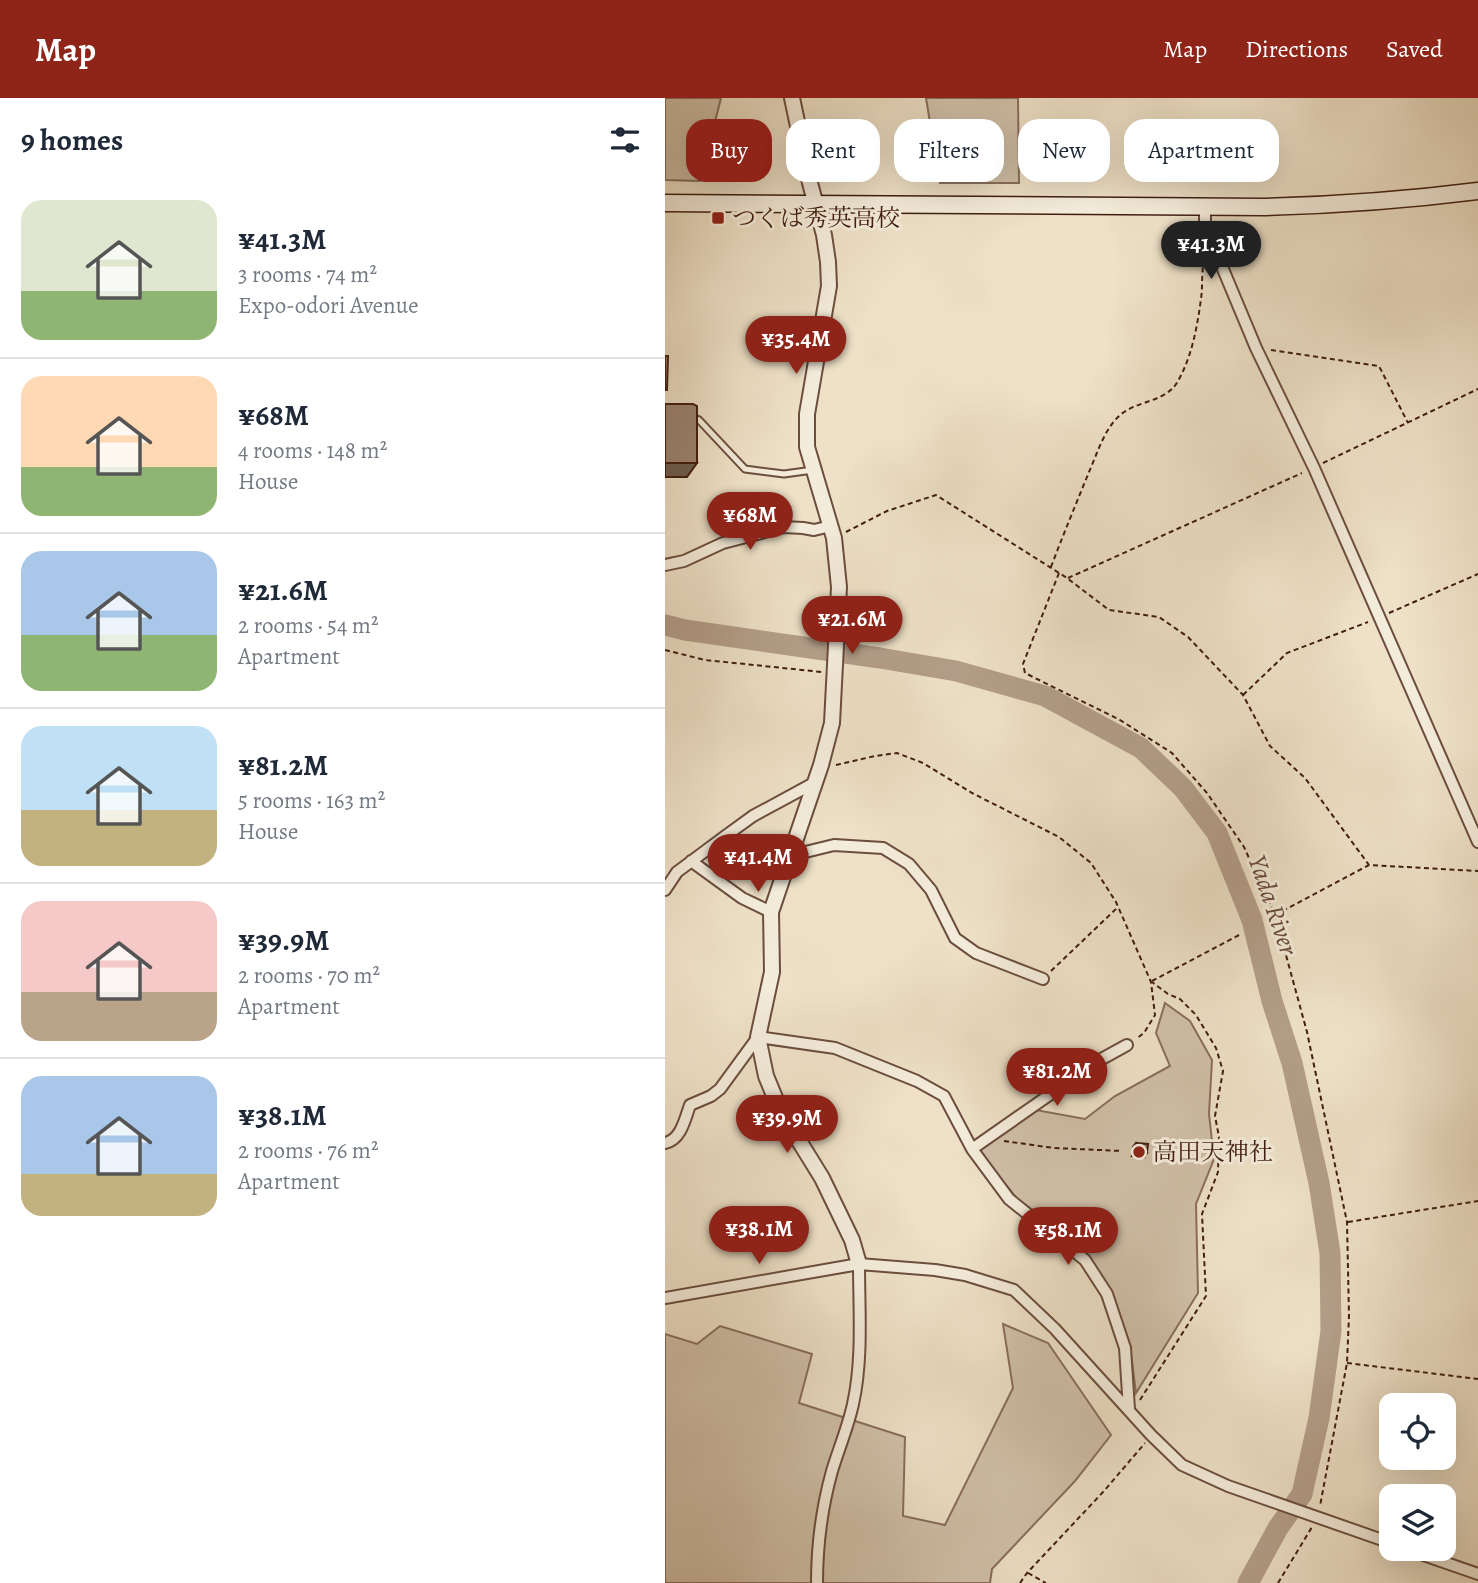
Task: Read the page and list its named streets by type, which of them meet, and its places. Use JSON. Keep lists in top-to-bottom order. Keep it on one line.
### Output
{"water":["Yada River"],"places":{"transit":["つくば秀英高校"],"other":["高田天神社"]},"page":{"header":"Map","nav":["Map","Directions","Saved"],"heading":"9 homes","chip":["Buy","Rent","Filters","New","Apartment"],"list":[{"name":"¥41.3M","note":"3 rooms · 74 m² · Expo-odori Avenue"},{"name":"¥68M","note":"4 rooms · 148 m² · House"},{"name":"¥21.6M","note":"2 rooms · 54 m² · Apartment"},{"name":"¥81.2M","note":"5 rooms · 163 m² · House"},{"name":"¥39.9M","note":"2 rooms · 70 m² · Apartment"},{"name":"¥38.1M","note":"2 rooms · 76 m² · Apartment"}],"price":["¥41.3M","¥35.4M","¥68M","¥21.6M","¥41.4M","¥81.2M","¥39.9M","¥38.1M","¥58.1M"]}}
